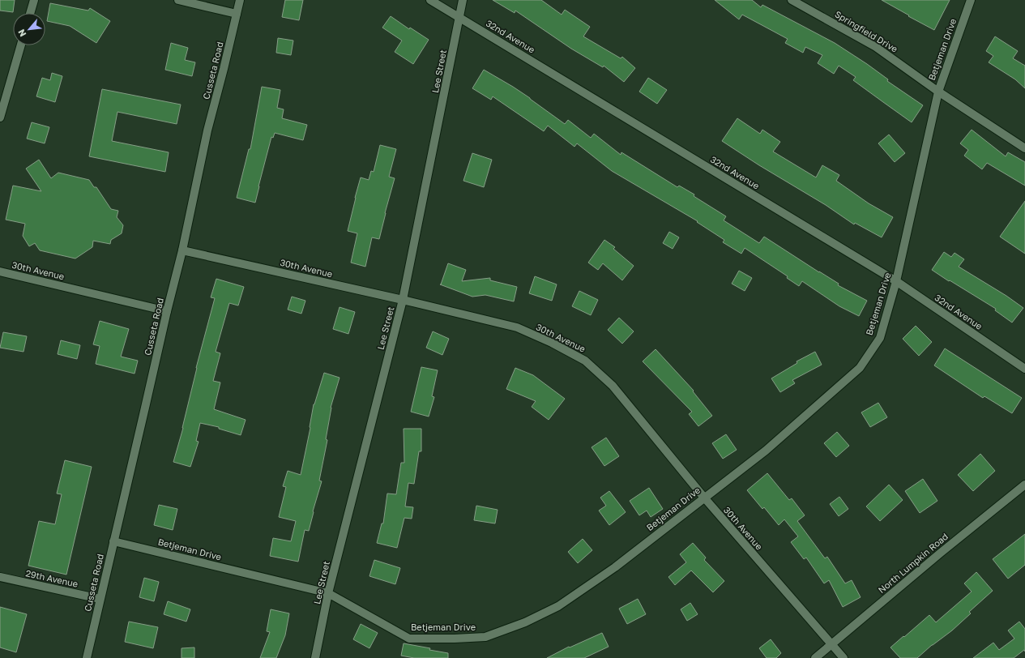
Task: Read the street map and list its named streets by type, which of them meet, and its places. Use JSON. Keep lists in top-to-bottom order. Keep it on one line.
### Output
{"streets":{"street":["Springfield Drive","32nd Avenue","Betjeman Drive","Cusseta Road","Lee Street","30th Avenue","North Lumpkin Road","29th Avenue"]},"crossings":[["Springfield Drive","Betjeman Drive"],["32nd Avenue","Betjeman Drive"],["32nd Avenue","Lee Street"],["Betjeman Drive","Cusseta Road"],["Betjeman Drive","Lee Street"],["Betjeman Drive","30th Avenue"],["Cusseta Road","30th Avenue"],["Cusseta Road","29th Avenue"],["Lee Street","30th Avenue"],["30th Avenue","North Lumpkin Road"]],"north":"bottom left"}
